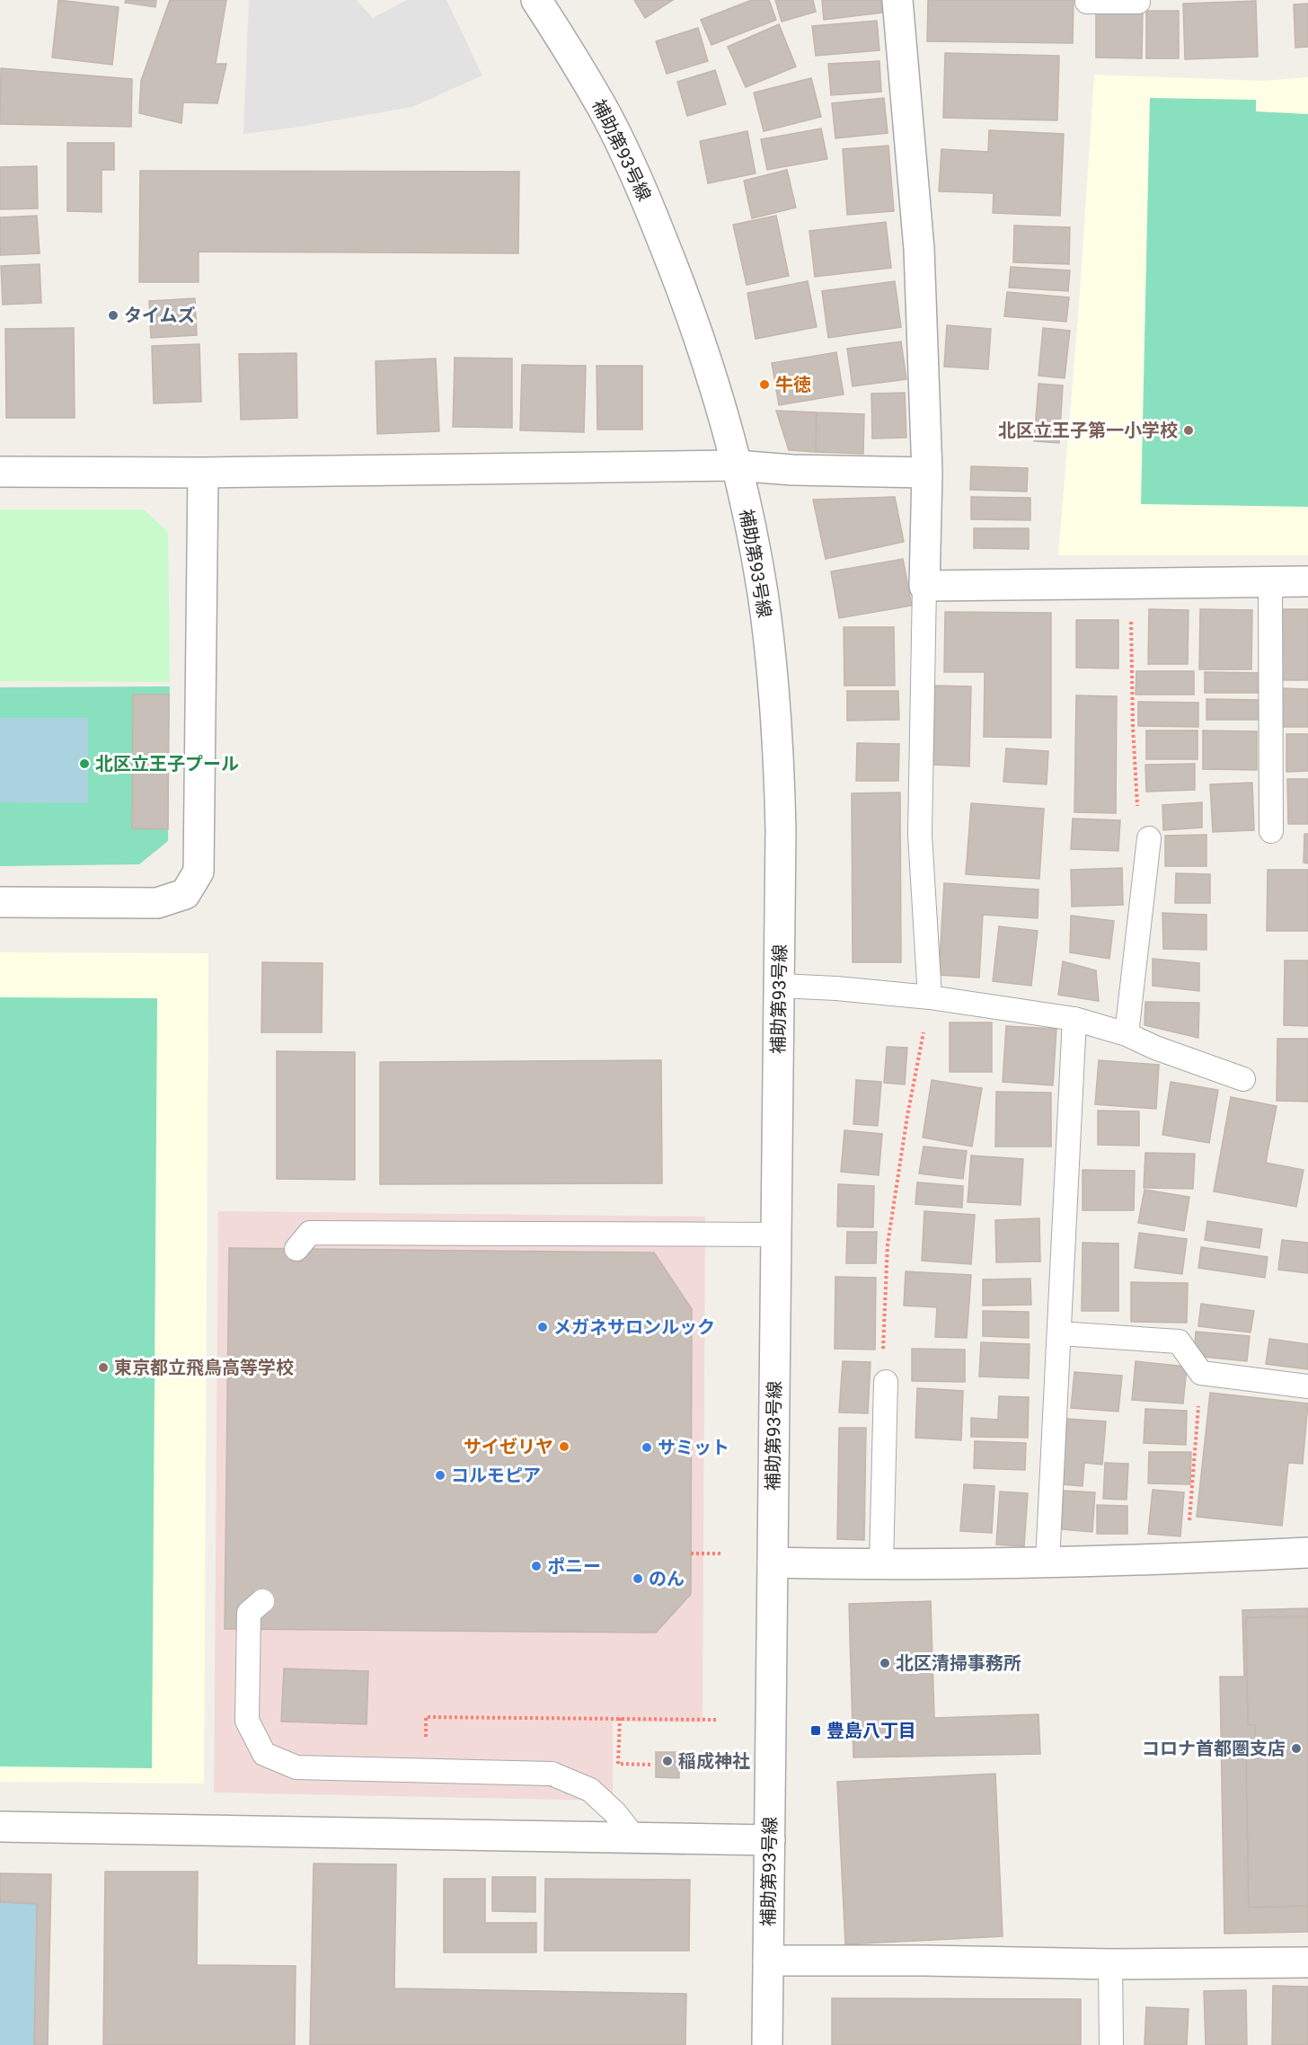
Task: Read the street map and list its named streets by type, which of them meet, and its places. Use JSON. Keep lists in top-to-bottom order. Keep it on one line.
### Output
{"streets":{"street":["補助第93号線"]},"places":{"other":["タイムズ","牛徳","北区立王子第一小学校","北区立王子プール","メガネサロンルック","東京都立飛鳥高等学校","サイゼリヤ","サミット","コルモピア","ポニー","のん","北区清掃事務所","コロナ首都圏支店","稲成神社"],"transit":["豊島八丁目"]}}
